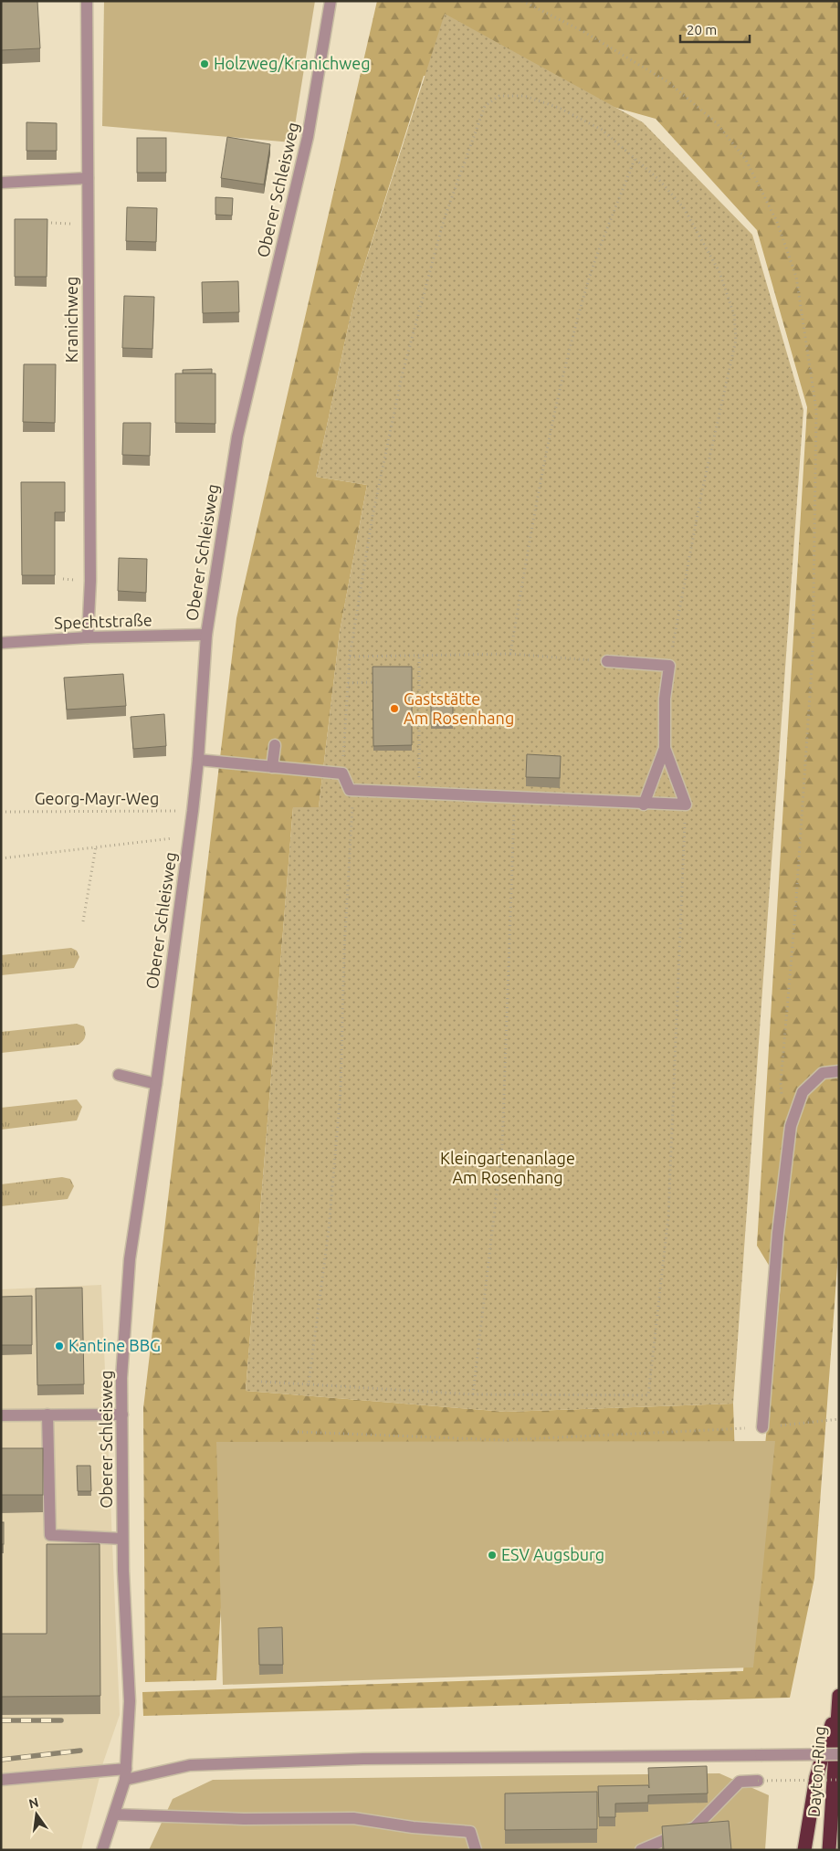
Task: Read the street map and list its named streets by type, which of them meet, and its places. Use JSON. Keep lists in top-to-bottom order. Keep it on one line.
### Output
{"streets":{"highway":["Dayton-Ring"],"street":["Oberer Schleisweg","Kranichweg","Spechtstraße"],"path":["Georg-Mayr-Weg"]},"crossings":[["Oberer Schleisweg","Spechtstraße"],["Oberer Schleisweg","Georg-Mayr-Weg"],["Kranichweg","Spechtstraße"]],"parks":["Kleingartenanlage Am Rosenhang"],"places":["Holzweg/Kranichweg","Gaststätte Am Rosenhang","Kantine BBG","ESV Augsburg"],"scale_bar":"20 m","north":"top"}
